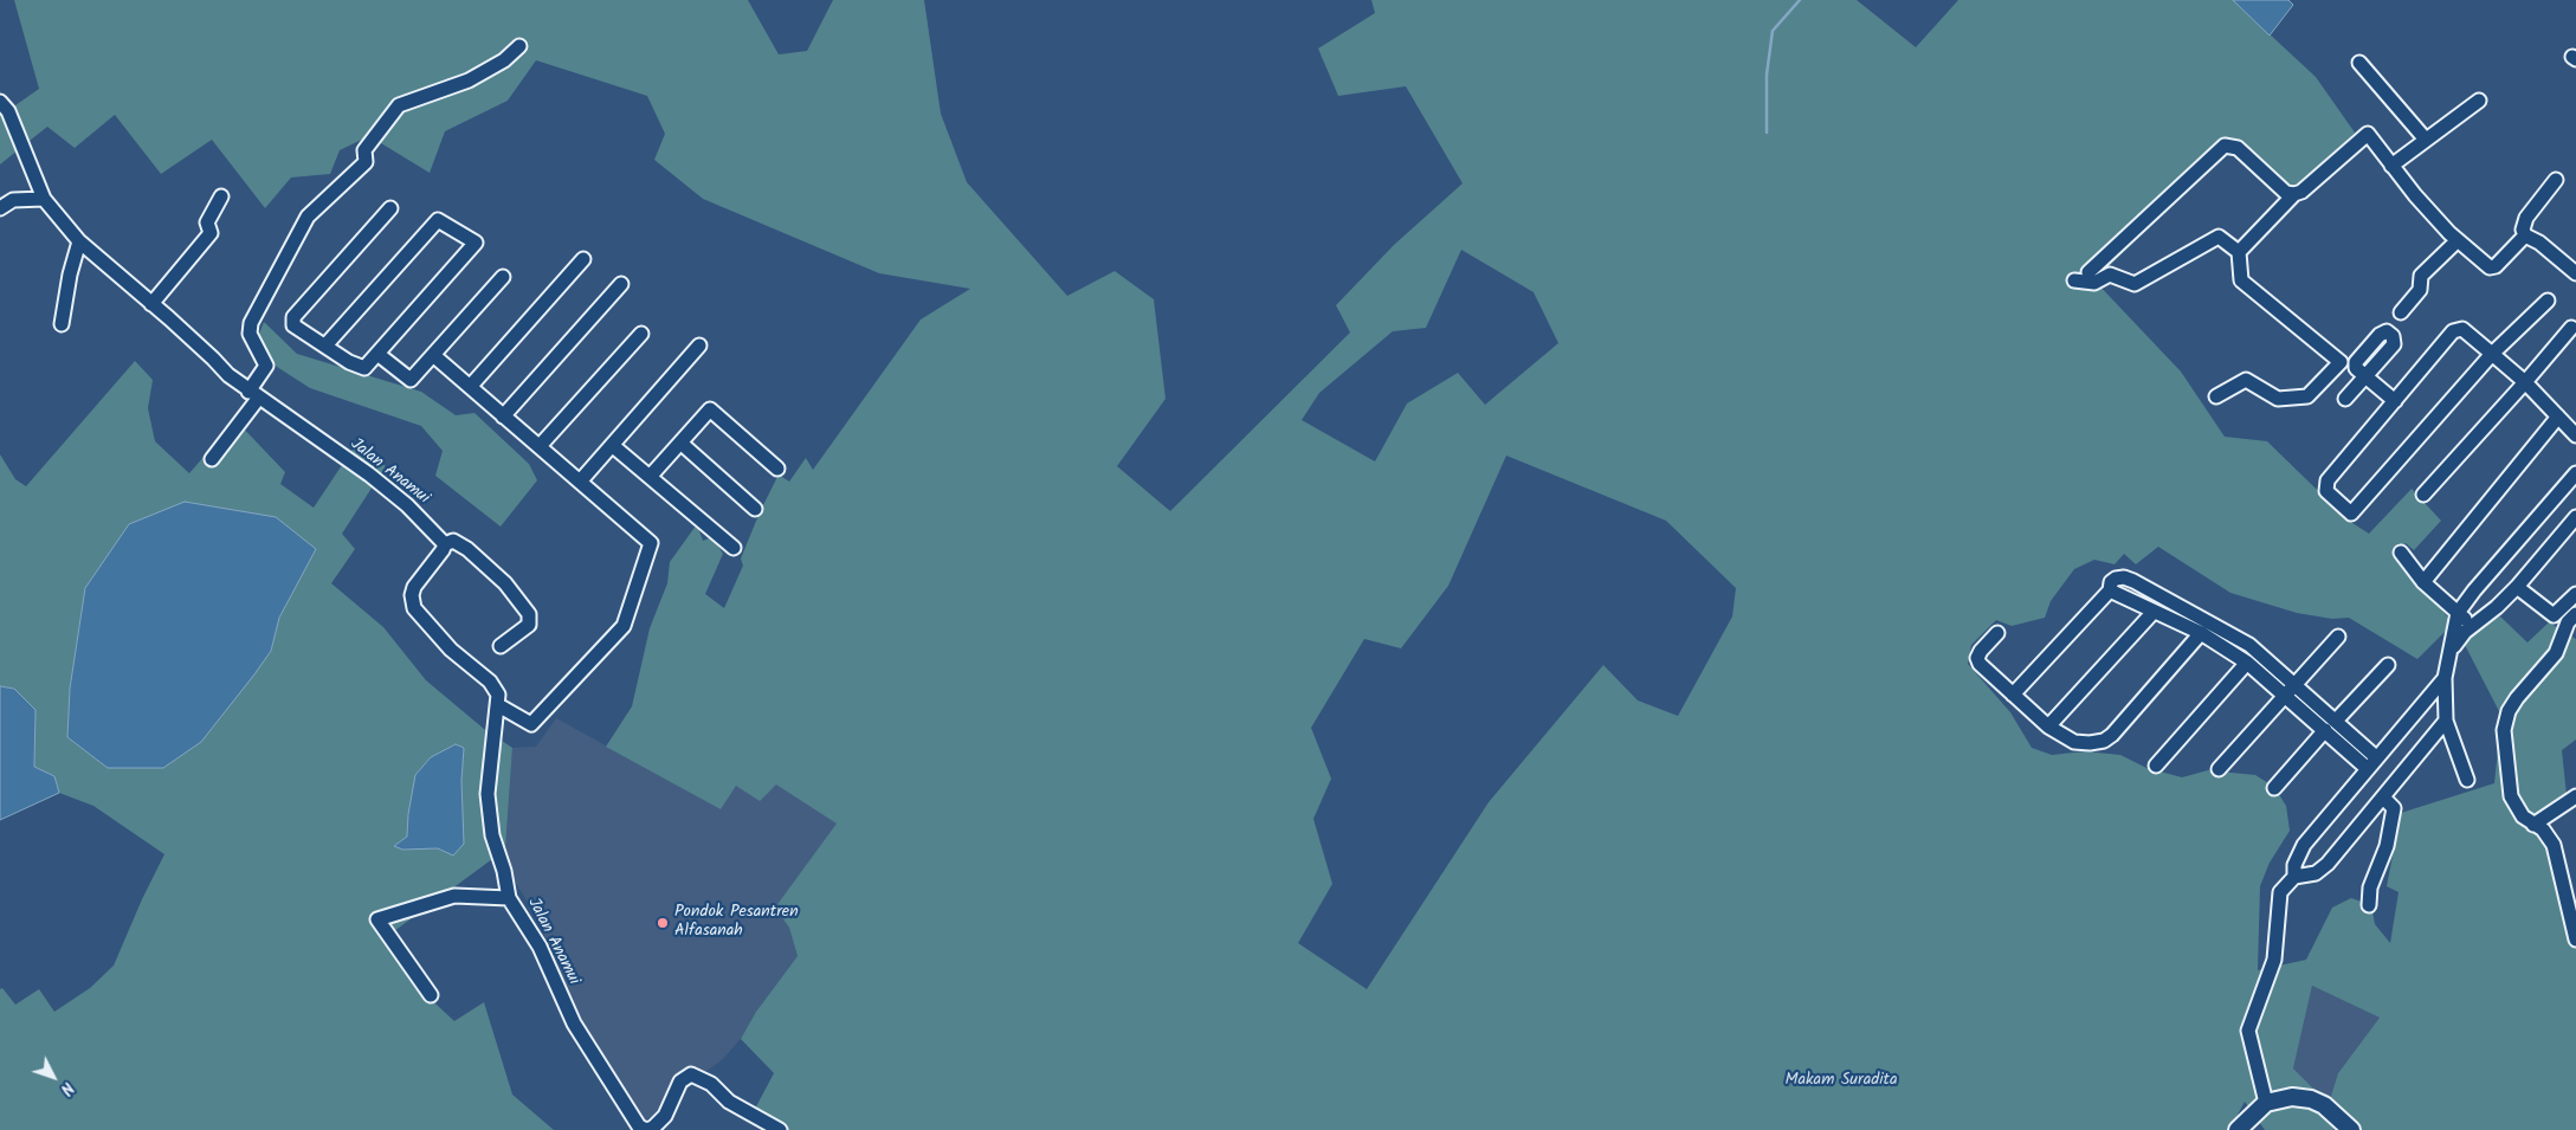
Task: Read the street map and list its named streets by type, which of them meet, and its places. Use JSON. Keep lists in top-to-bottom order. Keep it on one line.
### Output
{"streets":{"street":["Jalan Anamui"]},"parks":["Makam Suradita"],"places":["Pondok Pesantren Alfasanah"],"north":"bottom right"}
